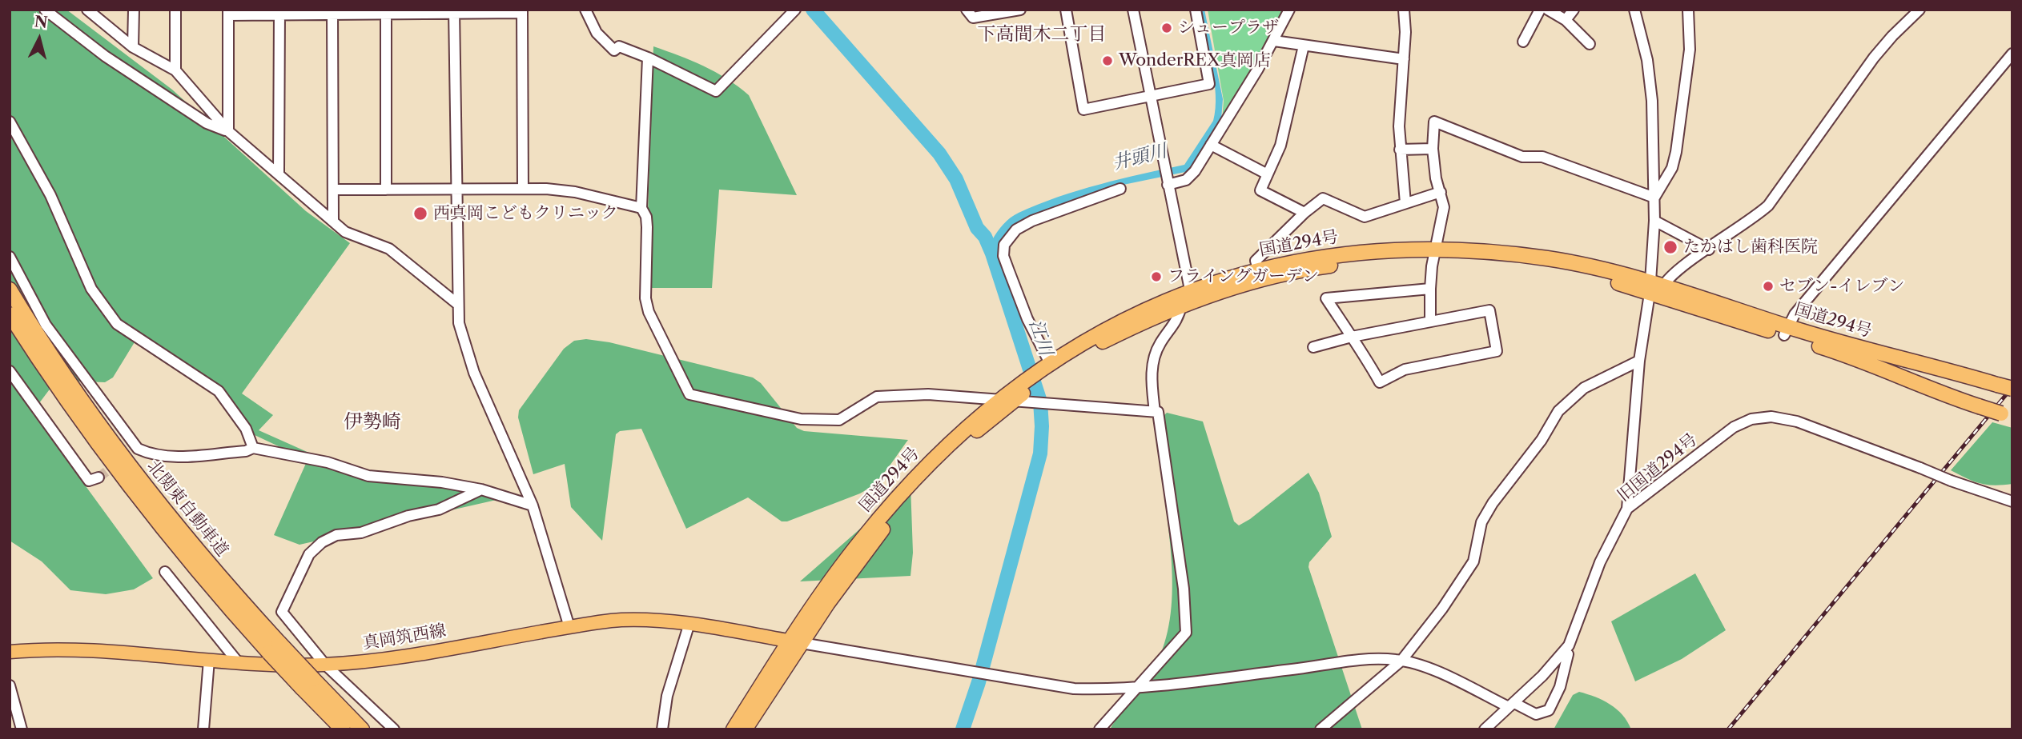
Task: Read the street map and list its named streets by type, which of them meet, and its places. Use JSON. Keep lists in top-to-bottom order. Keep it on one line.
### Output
{"streets":{"highway":["国道294号","北関東自動車道"],"main road":["真岡筑西線"],"street":["旧国道294号"]},"crossings":[["国道294号","真岡筑西線"]],"districts":["下高間木二丁目","伊勢崎"],"water":["井頭川","江川"],"places":["シュープラザ","WonderREX真岡店","西真岡こどもクリニック","たかはし歯科医院","フライングガーデン","セブン-イレブン"],"north":"top"}
